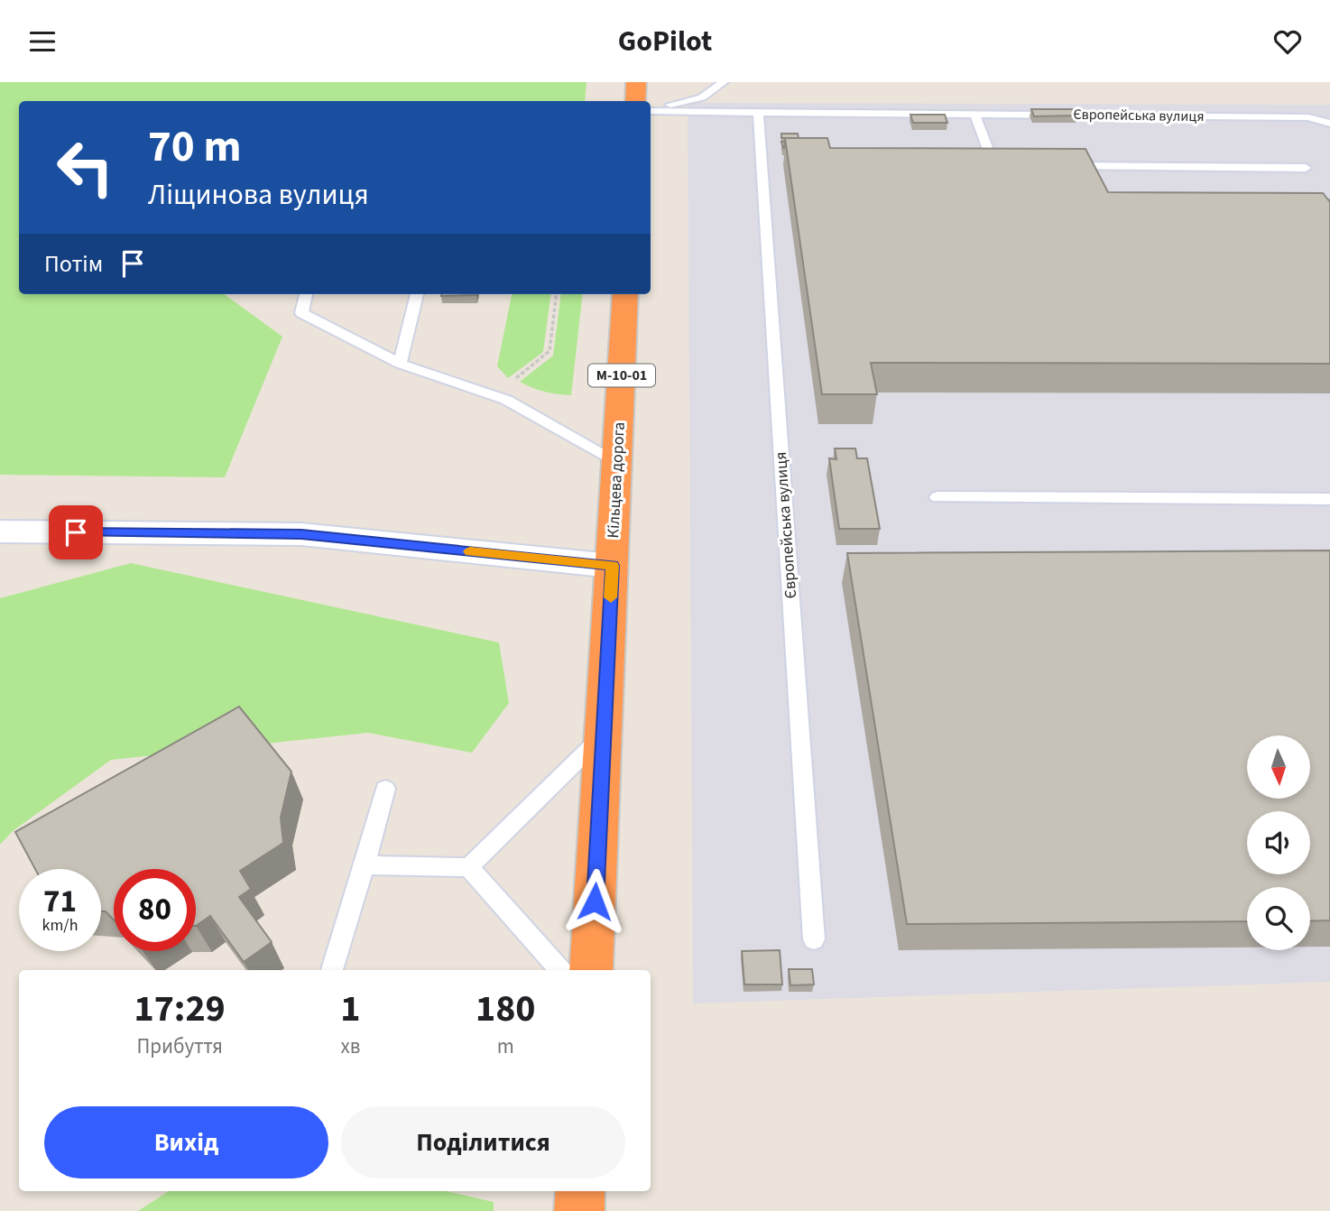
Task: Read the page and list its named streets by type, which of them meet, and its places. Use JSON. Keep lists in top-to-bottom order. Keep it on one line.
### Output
{"streets":{"highway":["М-10-01","Кільцева дорога"],"lane":["Європейська вулиця"]},"north":"bottom","page":{"header":"GoPilot","turn":["70 m","Ліщинова вулиця"],"then":"Потім","speed":"71 km/h","limit":"80","eta":["17:29","Прибуття","1","хв","180","m"],"buttons":["Вихід","Поділитися"]}}
